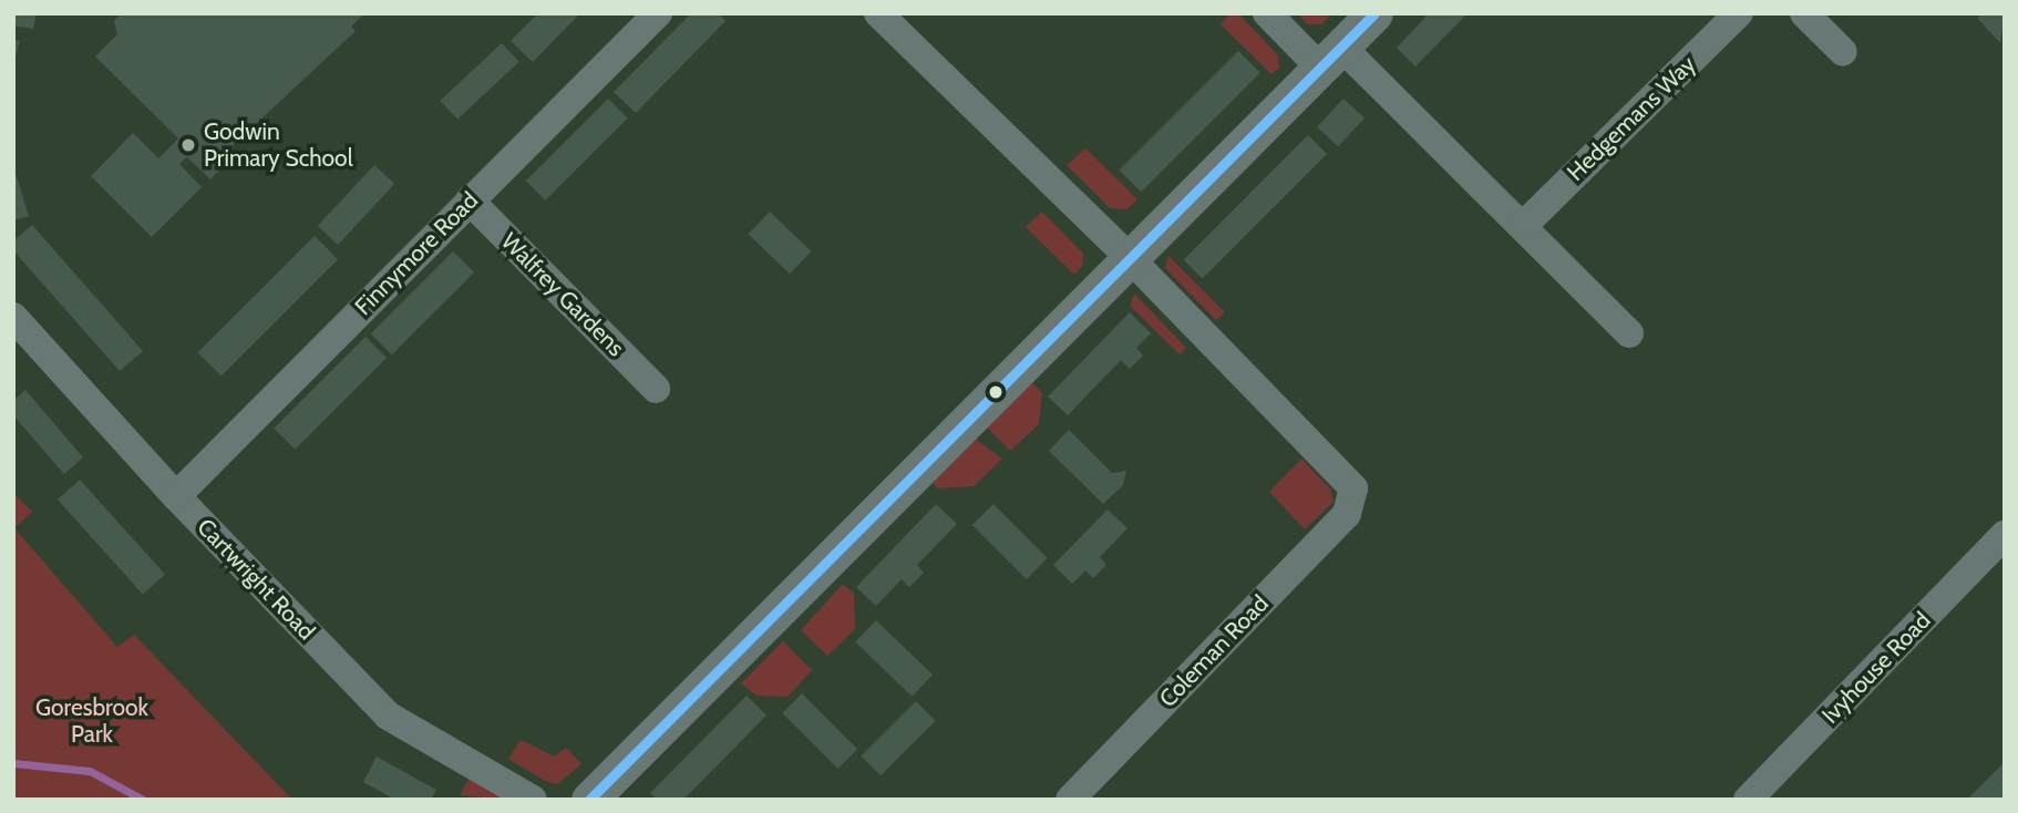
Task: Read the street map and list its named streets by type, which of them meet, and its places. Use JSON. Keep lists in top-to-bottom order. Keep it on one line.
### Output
{"streets":{"street":["Hedgemans Way","Finnymore Road","Walfrey Gardens","Cartwright Road","Coleman Road","Ivyhouse Road"]},"crossings":[["Finnymore Road","Walfrey Gardens"],["Finnymore Road","Cartwright Road"]],"parks":["Goresbrook Park"],"places":["Godwin Primary School"]}
